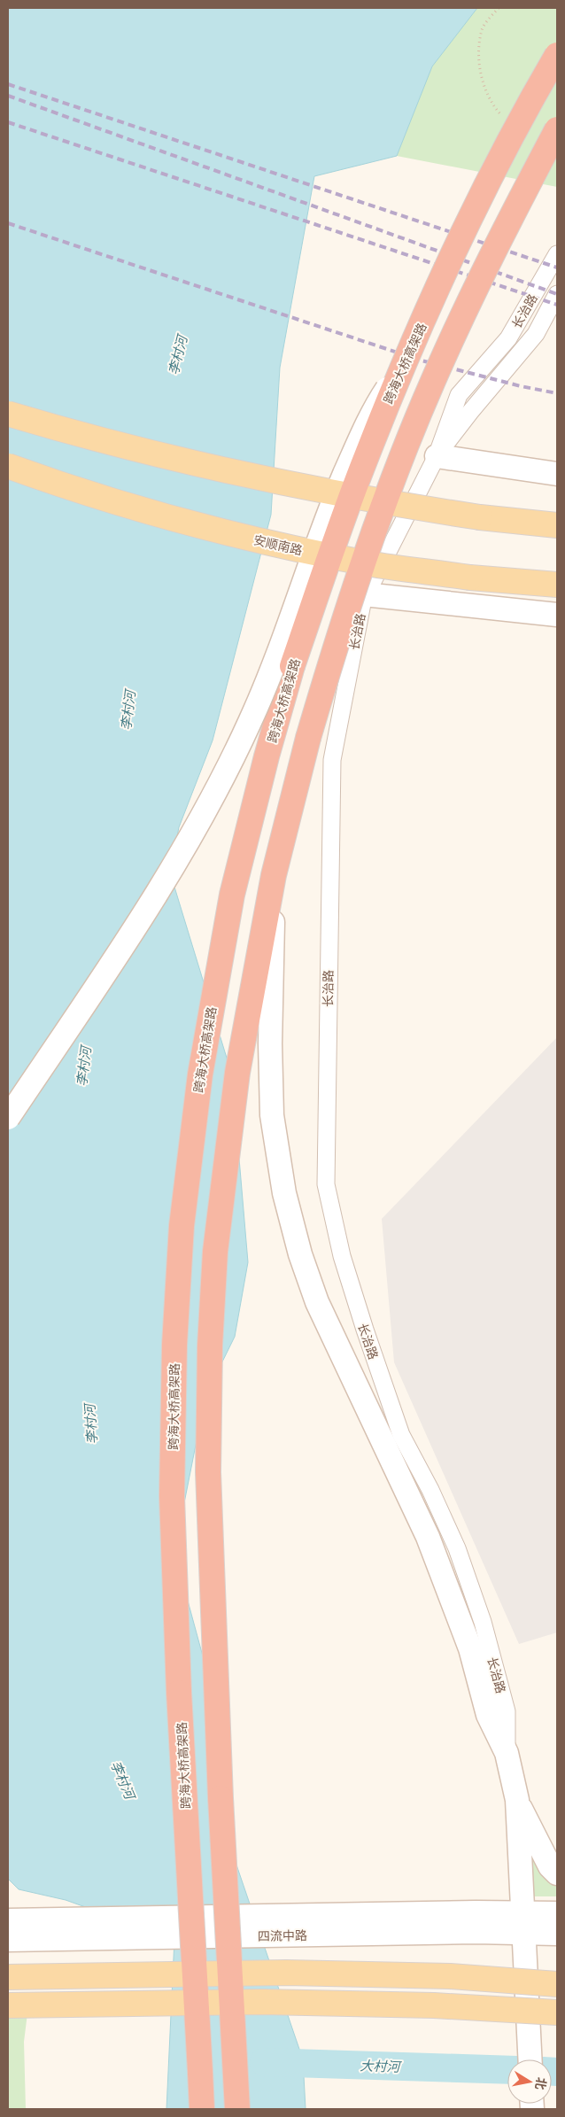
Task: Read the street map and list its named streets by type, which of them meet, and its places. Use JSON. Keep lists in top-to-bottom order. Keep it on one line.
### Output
{"streets":{"highway":["跨海大桥高架路"],"main road":["安顺南路","四流中路"],"street":["长治路"]},"water":["李村河","大村河"],"north":"right"}
